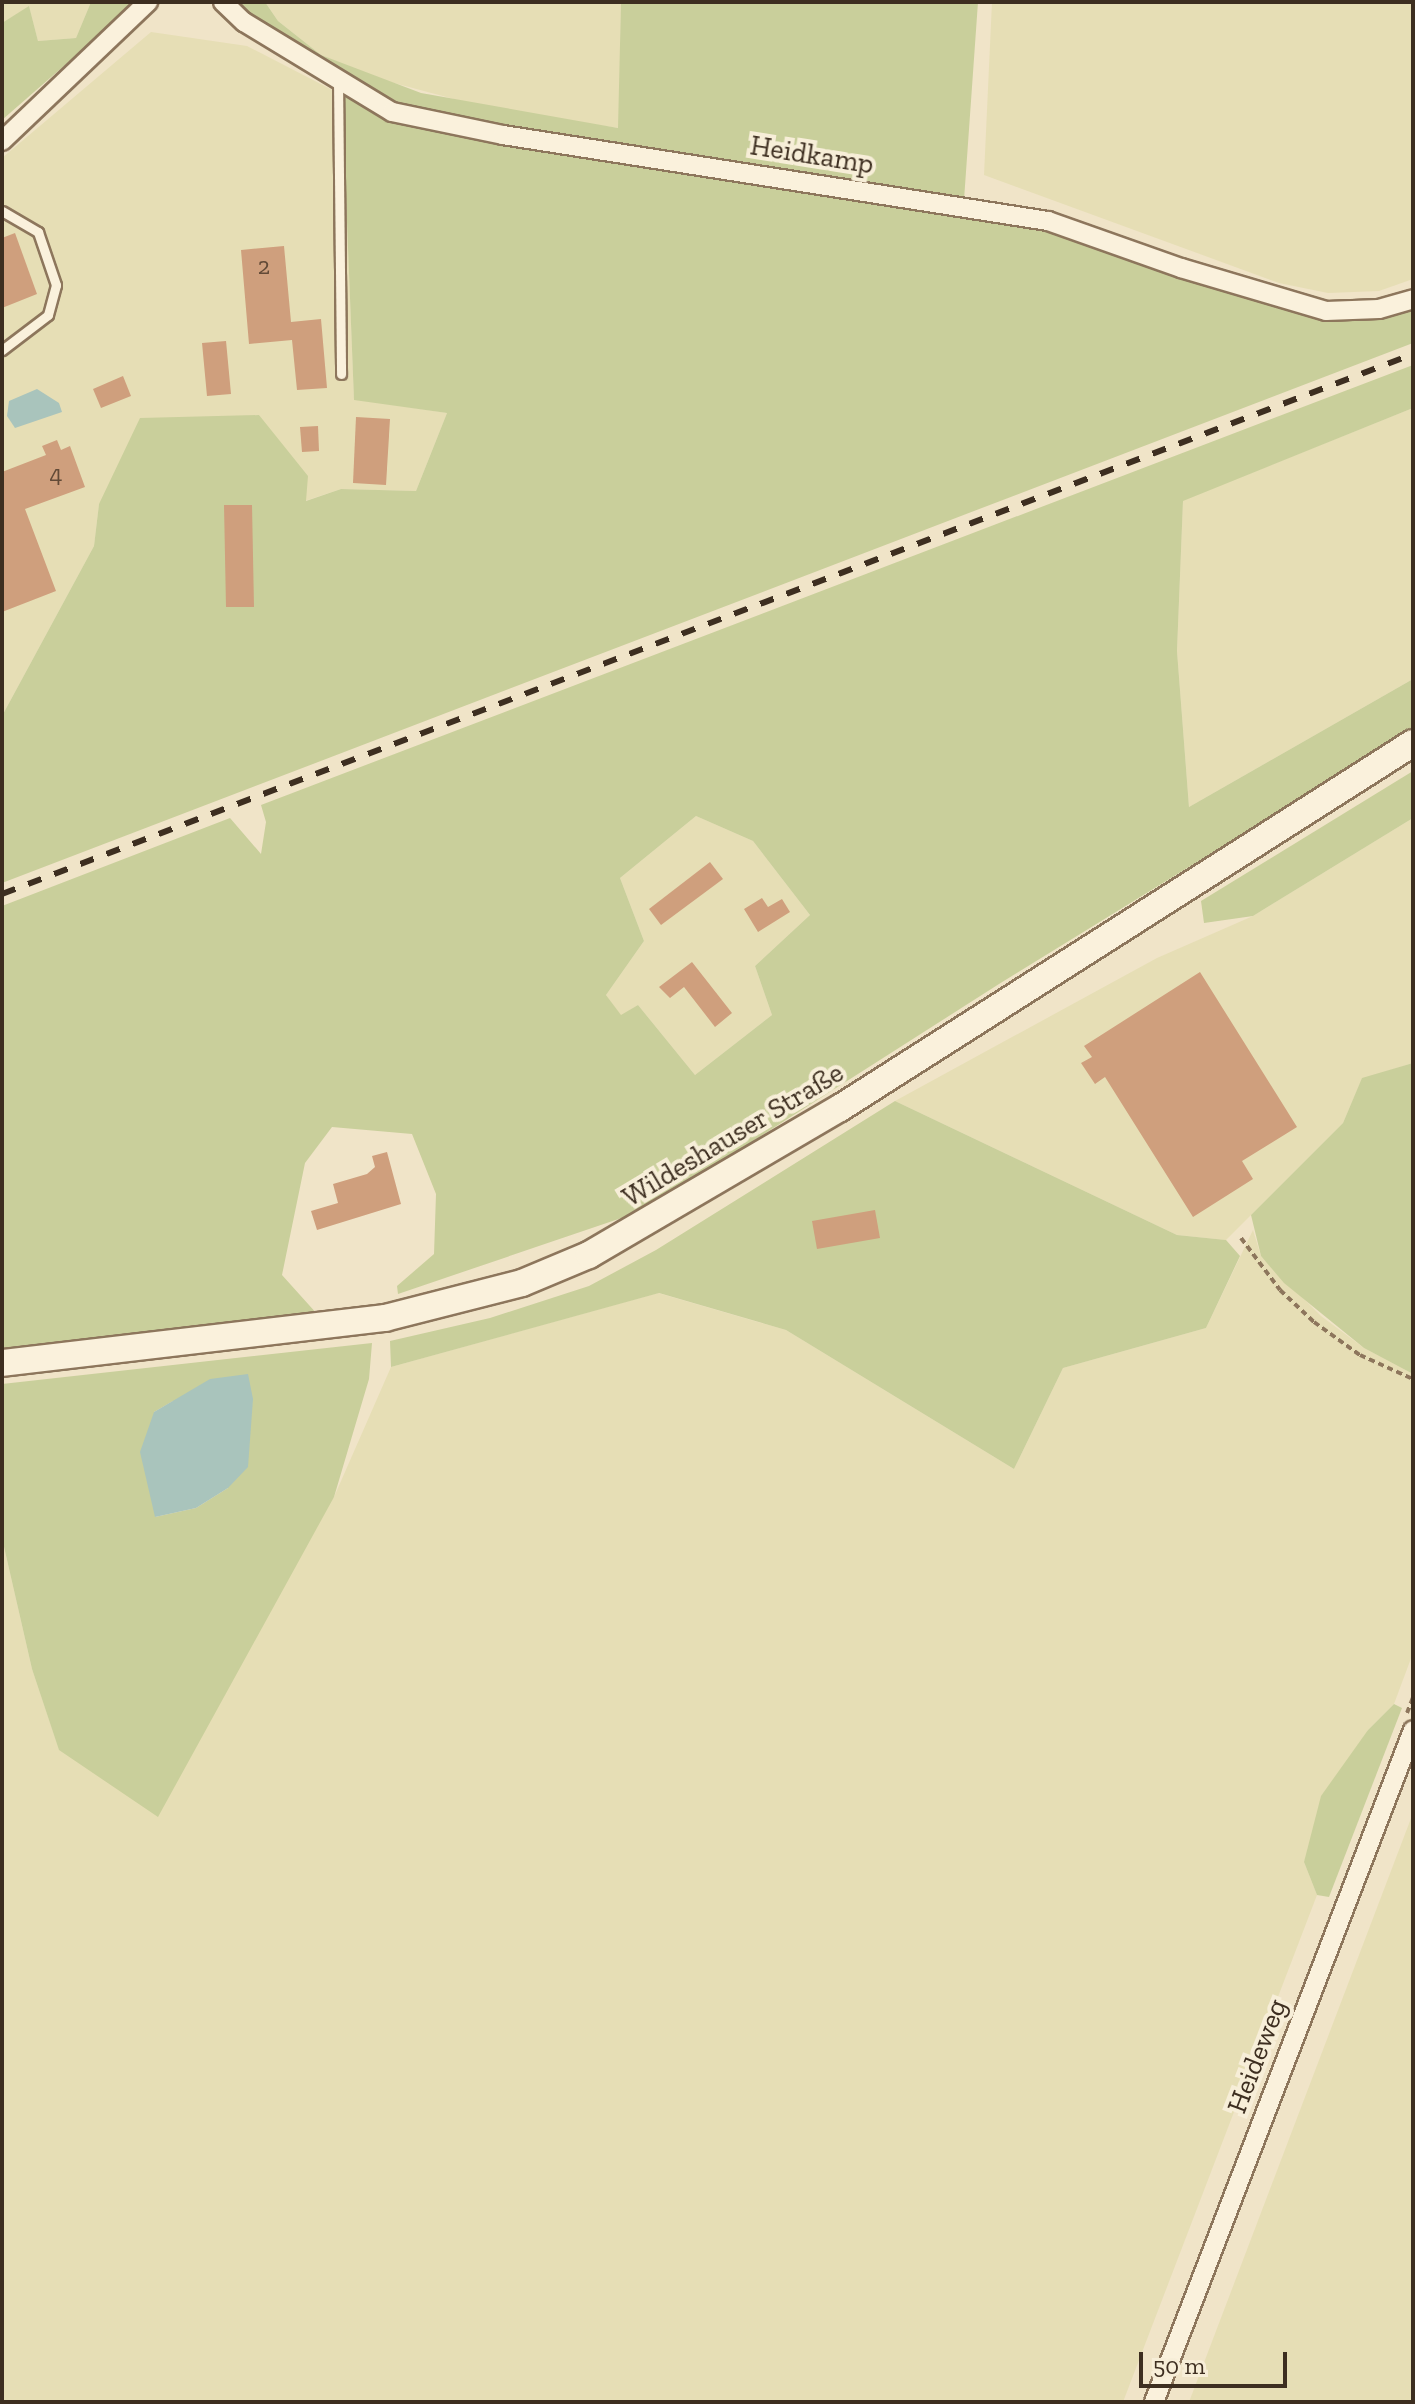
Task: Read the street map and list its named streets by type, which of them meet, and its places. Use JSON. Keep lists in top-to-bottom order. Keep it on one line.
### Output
{"streets":{"main road":["Wildeshauser Straße"],"street":["Heidkamp","Heideweg"]},"house_numbers":["2","4"],"scale_bar":"50 m"}
